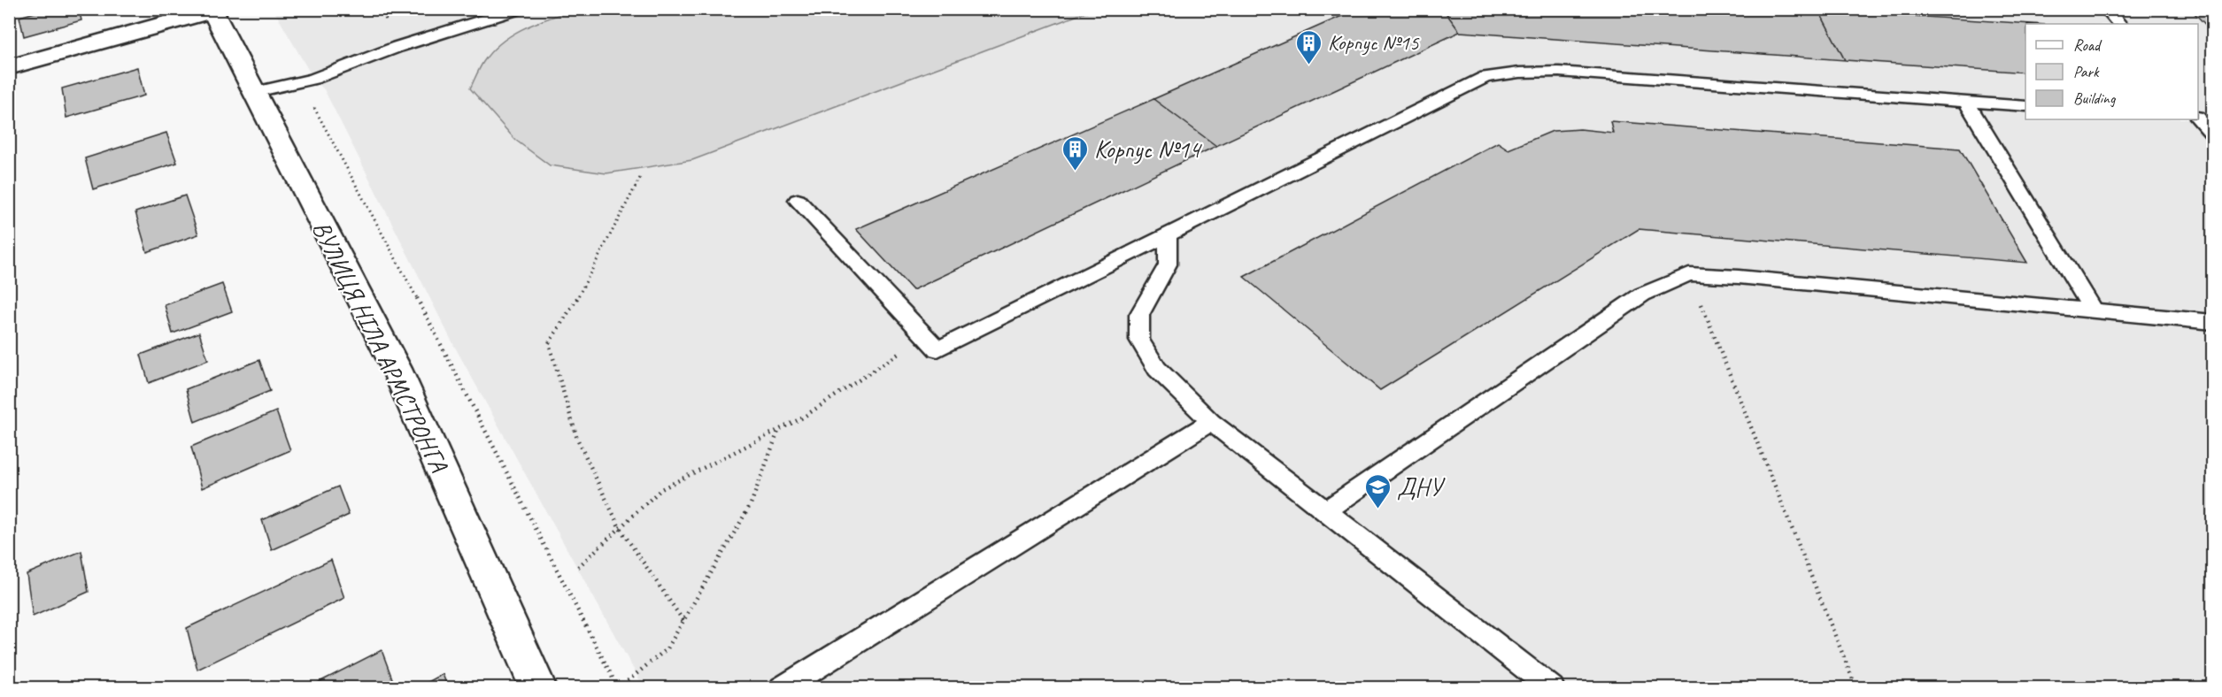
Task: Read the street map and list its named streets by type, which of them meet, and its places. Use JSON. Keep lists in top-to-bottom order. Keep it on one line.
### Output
{"streets":{"street":["ВУЛИЦЯ НІЛА АРМСТРОНГА"]},"places":{"building":["Корпус №15","Корпус №14"],"school or university":["ДНУ"]},"legend":["Road","Park","Building"]}
